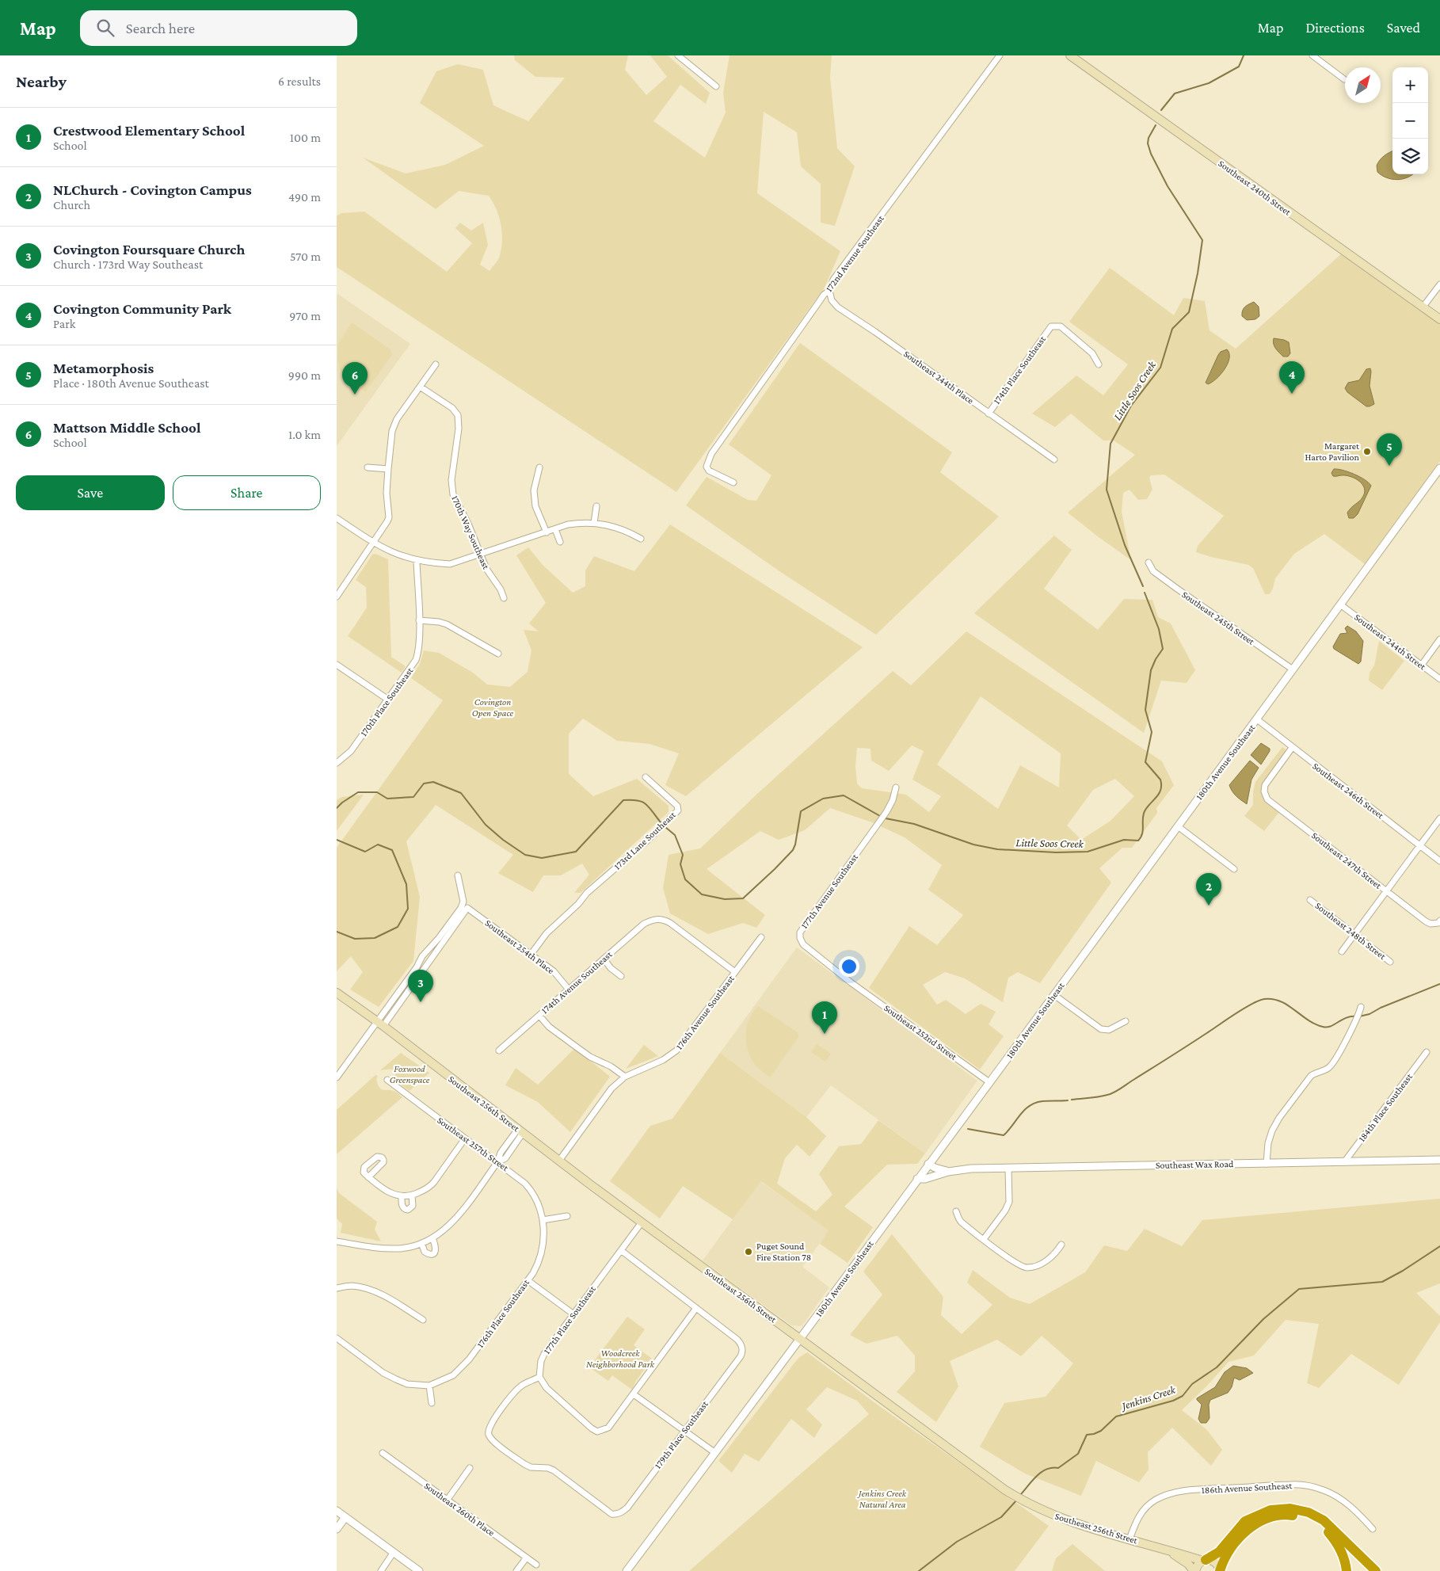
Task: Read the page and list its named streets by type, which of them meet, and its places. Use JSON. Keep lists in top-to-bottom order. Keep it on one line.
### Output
{"streets":{"main road":["Southeast 240th Street","Southeast 256th Street"],"street":["172nd Avenue Southeast","174th Place Southeast","Southeast 244th Place","170th Way Southeast","Southeast 245th Street","Southeast 244th Street","170th Place Southeast","180th Avenue Southeast","Southeast 246th Street","173rd Lane Southeast","Southeast 247th Street","177th Avenue Southeast","Southeast 248th Street","Southeast 254th Place","174th Avenue Southeast","176th Avenue Southeast","Southeast 252nd Street","184th Place Southeast","Southeast 257th Street","Southeast Wax Road","176th Place Southeast","177th Place Southeast","179th Place Southeast","186th Avenue Southeast","Southeast 260th Place"]},"crossings":[["172nd Avenue Southeast","Southeast 244th Place"],["174th Place Southeast","Southeast 244th Place"],["Southeast 245th Street","180th Avenue Southeast"],["Southeast 244th Street","180th Avenue Southeast"],["180th Avenue Southeast","Southeast 246th Street"],["180th Avenue Southeast","Southeast 252nd Street"],["180th Avenue Southeast","Southeast 256th Street"],["180th Avenue Southeast","Southeast Wax Road"],["Southeast 246th Street","Southeast 247th Street"],["173rd Lane Southeast","Southeast 254th Place"],["177th Avenue Southeast","Southeast 252nd Street"],["Southeast 254th Place","174th Avenue Southeast"],["Southeast 254th Place","Southeast 256th Street"],["174th Avenue Southeast","176th Avenue Southeast"],["176th Avenue Southeast","Southeast 256th Street"],["Southeast 256th Street","177th Place Southeast"],["Southeast 256th Street","186th Avenue Southeast"],["184th Place Southeast","Southeast Wax Road"],["Southeast 257th Street","176th Place Southeast"],["177th Place Southeast","179th Place Southeast"]],"water":["Little Soos Creek","Jenkins Creek"],"parks":["Covington Open Space","Foxwood Greenspace","Woodcreek Neighborhood Park","Jenkins Creek Natural Area"],"places":["Margaret Harto Pavilion","Puget Sound Fire Station 78"],"north":"top right","page":{"header":"Map","search":"Search here","nav":["Map","Directions","Saved"],"heading":["Nearby","6 results"],"map_buttons":["+","−"],"list":[{"mark":"1","name":"Crestwood Elementary School","note":"School","value":"100 m"},{"mark":"2","name":"NLChurch - Covington Campus","note":"Church","value":"490 m"},{"mark":"3","name":"Covington Foursquare Church","note":"Church · 173rd Way Southeast","value":"570 m"},{"mark":"4","name":"Covington Community Park","note":"Park","value":"970 m"},{"mark":"5","name":"Metamorphosis","note":"Place · 180th Avenue Southeast","value":"990 m"},{"mark":"6","name":"Mattson Middle School","note":"School","value":"1.0 km"}],"pins":["4","6","5","2","3","1"],"buttons":["Save","Share"]}}
